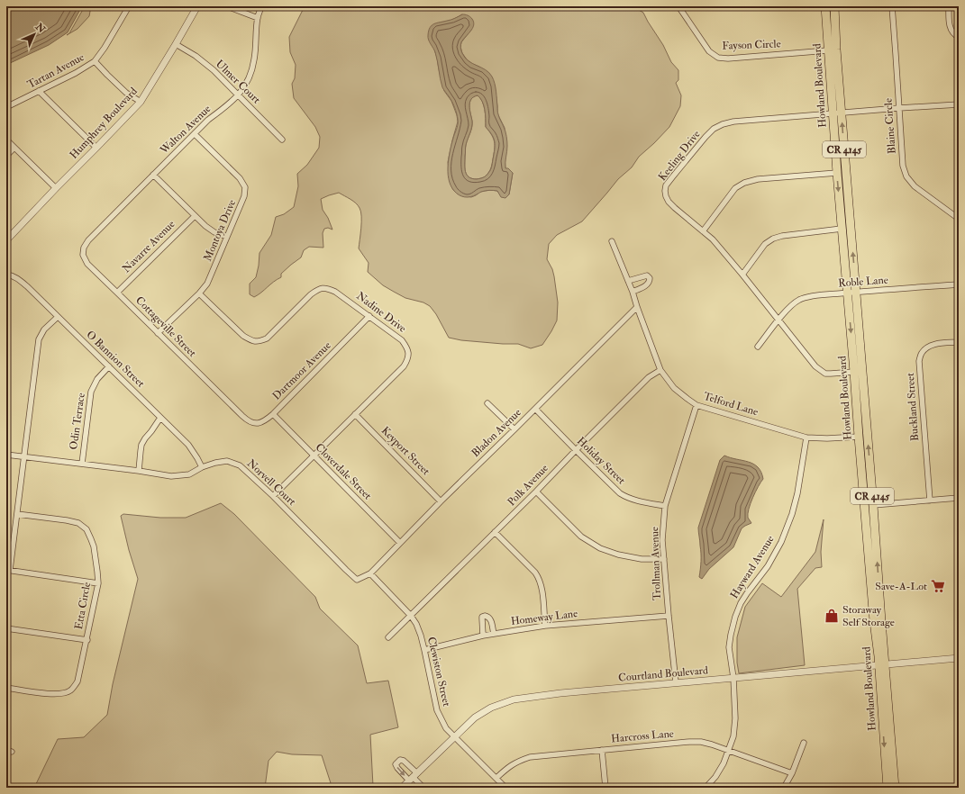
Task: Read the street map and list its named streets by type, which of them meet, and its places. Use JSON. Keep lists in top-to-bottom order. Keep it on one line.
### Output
{"streets":{"main road":["Howland Boulevard","CR 4145"],"street":["Fayson Circle","Tartan Avenue","Ulmer Court","Humphrey Boulevard","Blaine Circle","Walton Avenue","Keeling Drive","Montoya Drive","Navarre Avenue","Roble Lane","Nadine Drive","Cottageville Street","O Bannion Street","Dartmoor Avenue","Telford Lane","Buckland Street","Odin Terrace","Bladon Avenue","Keyport Street","Holiday Street","Cloverdale Street","Norvell Court","Polk Avenue","Trollman Avenue","Hayward Avenue","Etta Circle","Homeway Lane","Clewiston Street","Courtland Boulevard","Harcross Lane"]},"crossings":[["Fayson Circle","Howland Boulevard"],["Ulmer Court","Humphrey Boulevard"],["Ulmer Court","Walton Avenue"],["Howland Boulevard","Keeling Drive"],["Howland Boulevard","Roble Lane"],["Howland Boulevard","Telford Lane"],["Howland Boulevard","Courtland Boulevard"],["Blaine Circle","Keeling Drive"],["Walton Avenue","Montoya Drive"],["Walton Avenue","Cottageville Street"],["Keeling Drive","Roble Lane"],["Montoya Drive","Nadine Drive"],["Montoya Drive","Cottageville Street"],["Navarre Avenue","Cottageville Street"],["Nadine Drive","Dartmoor Avenue"],["Nadine Drive","Keyport Street"],["Nadine Drive","Cloverdale Street"],["Nadine Drive","Norvell Court"],["Cottageville Street","Dartmoor Avenue"],["O Bannion Street","Odin Terrace"],["O Bannion Street","Norvell Court"],["Dartmoor Avenue","Cloverdale Street"],["Telford Lane","Bladon Avenue"],["Telford Lane","Polk Avenue"],["Telford Lane","Trollman Avenue"],["Telford Lane","Hayward Avenue"],["Odin Terrace","Norvell Court"],["Bladon Avenue","Keyport Street"],["Bladon Avenue","Holiday Street"],["Bladon Avenue","Cloverdale Street"],["Bladon Avenue","Norvell Court"],["Bladon Avenue","Clewiston Street"],["Holiday Street","Polk Avenue"],["Holiday Street","Trollman Avenue"],["Norvell Court","Clewiston Street"],["Polk Avenue","Clewiston Street"],["Trollman Avenue","Homeway Lane"],["Trollman Avenue","Courtland Boulevard"],["Hayward Avenue","Courtland Boulevard"],["Hayward Avenue","Harcross Lane"],["Homeway Lane","Clewiston Street"],["Clewiston Street","Courtland Boulevard"],["Clewiston Street","Harcross Lane"]],"places":{"supermarket":["Save-A-Lot"],"shop":["Storaway Self Storage"]},"north":"top right"}
